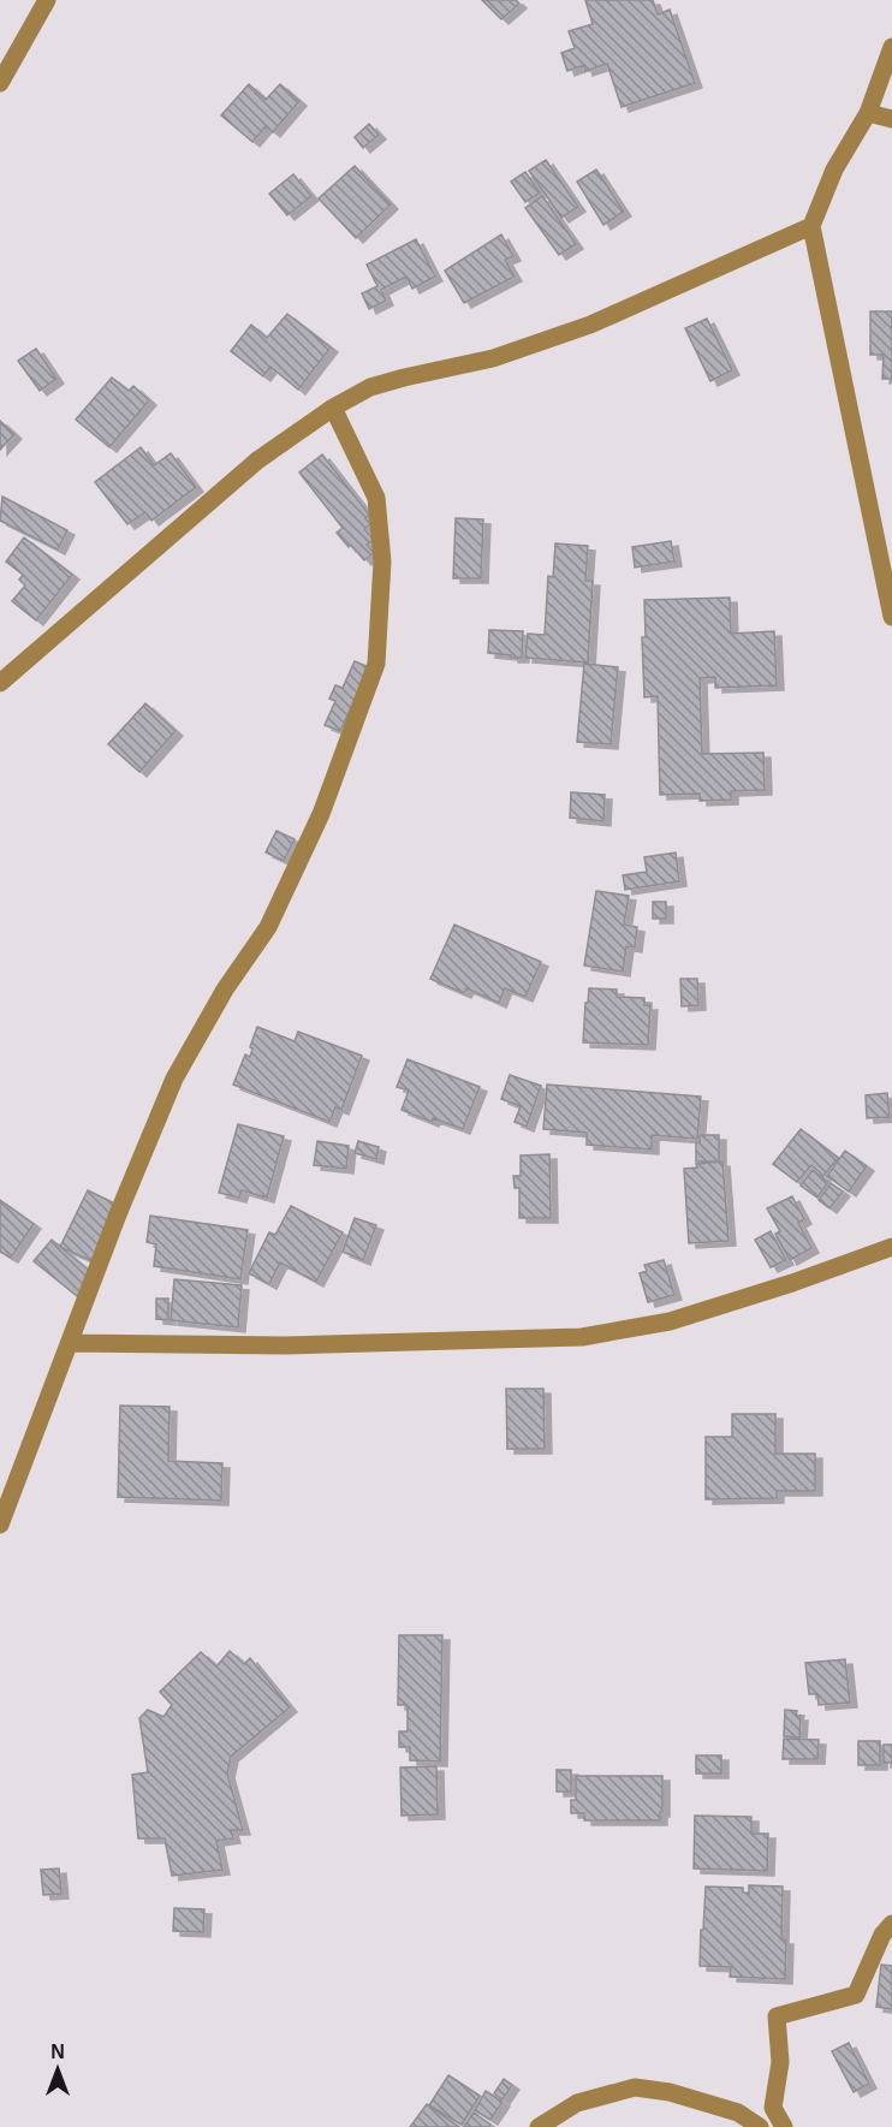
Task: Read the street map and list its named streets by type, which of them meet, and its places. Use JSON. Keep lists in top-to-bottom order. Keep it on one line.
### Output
{"north":"top"}
